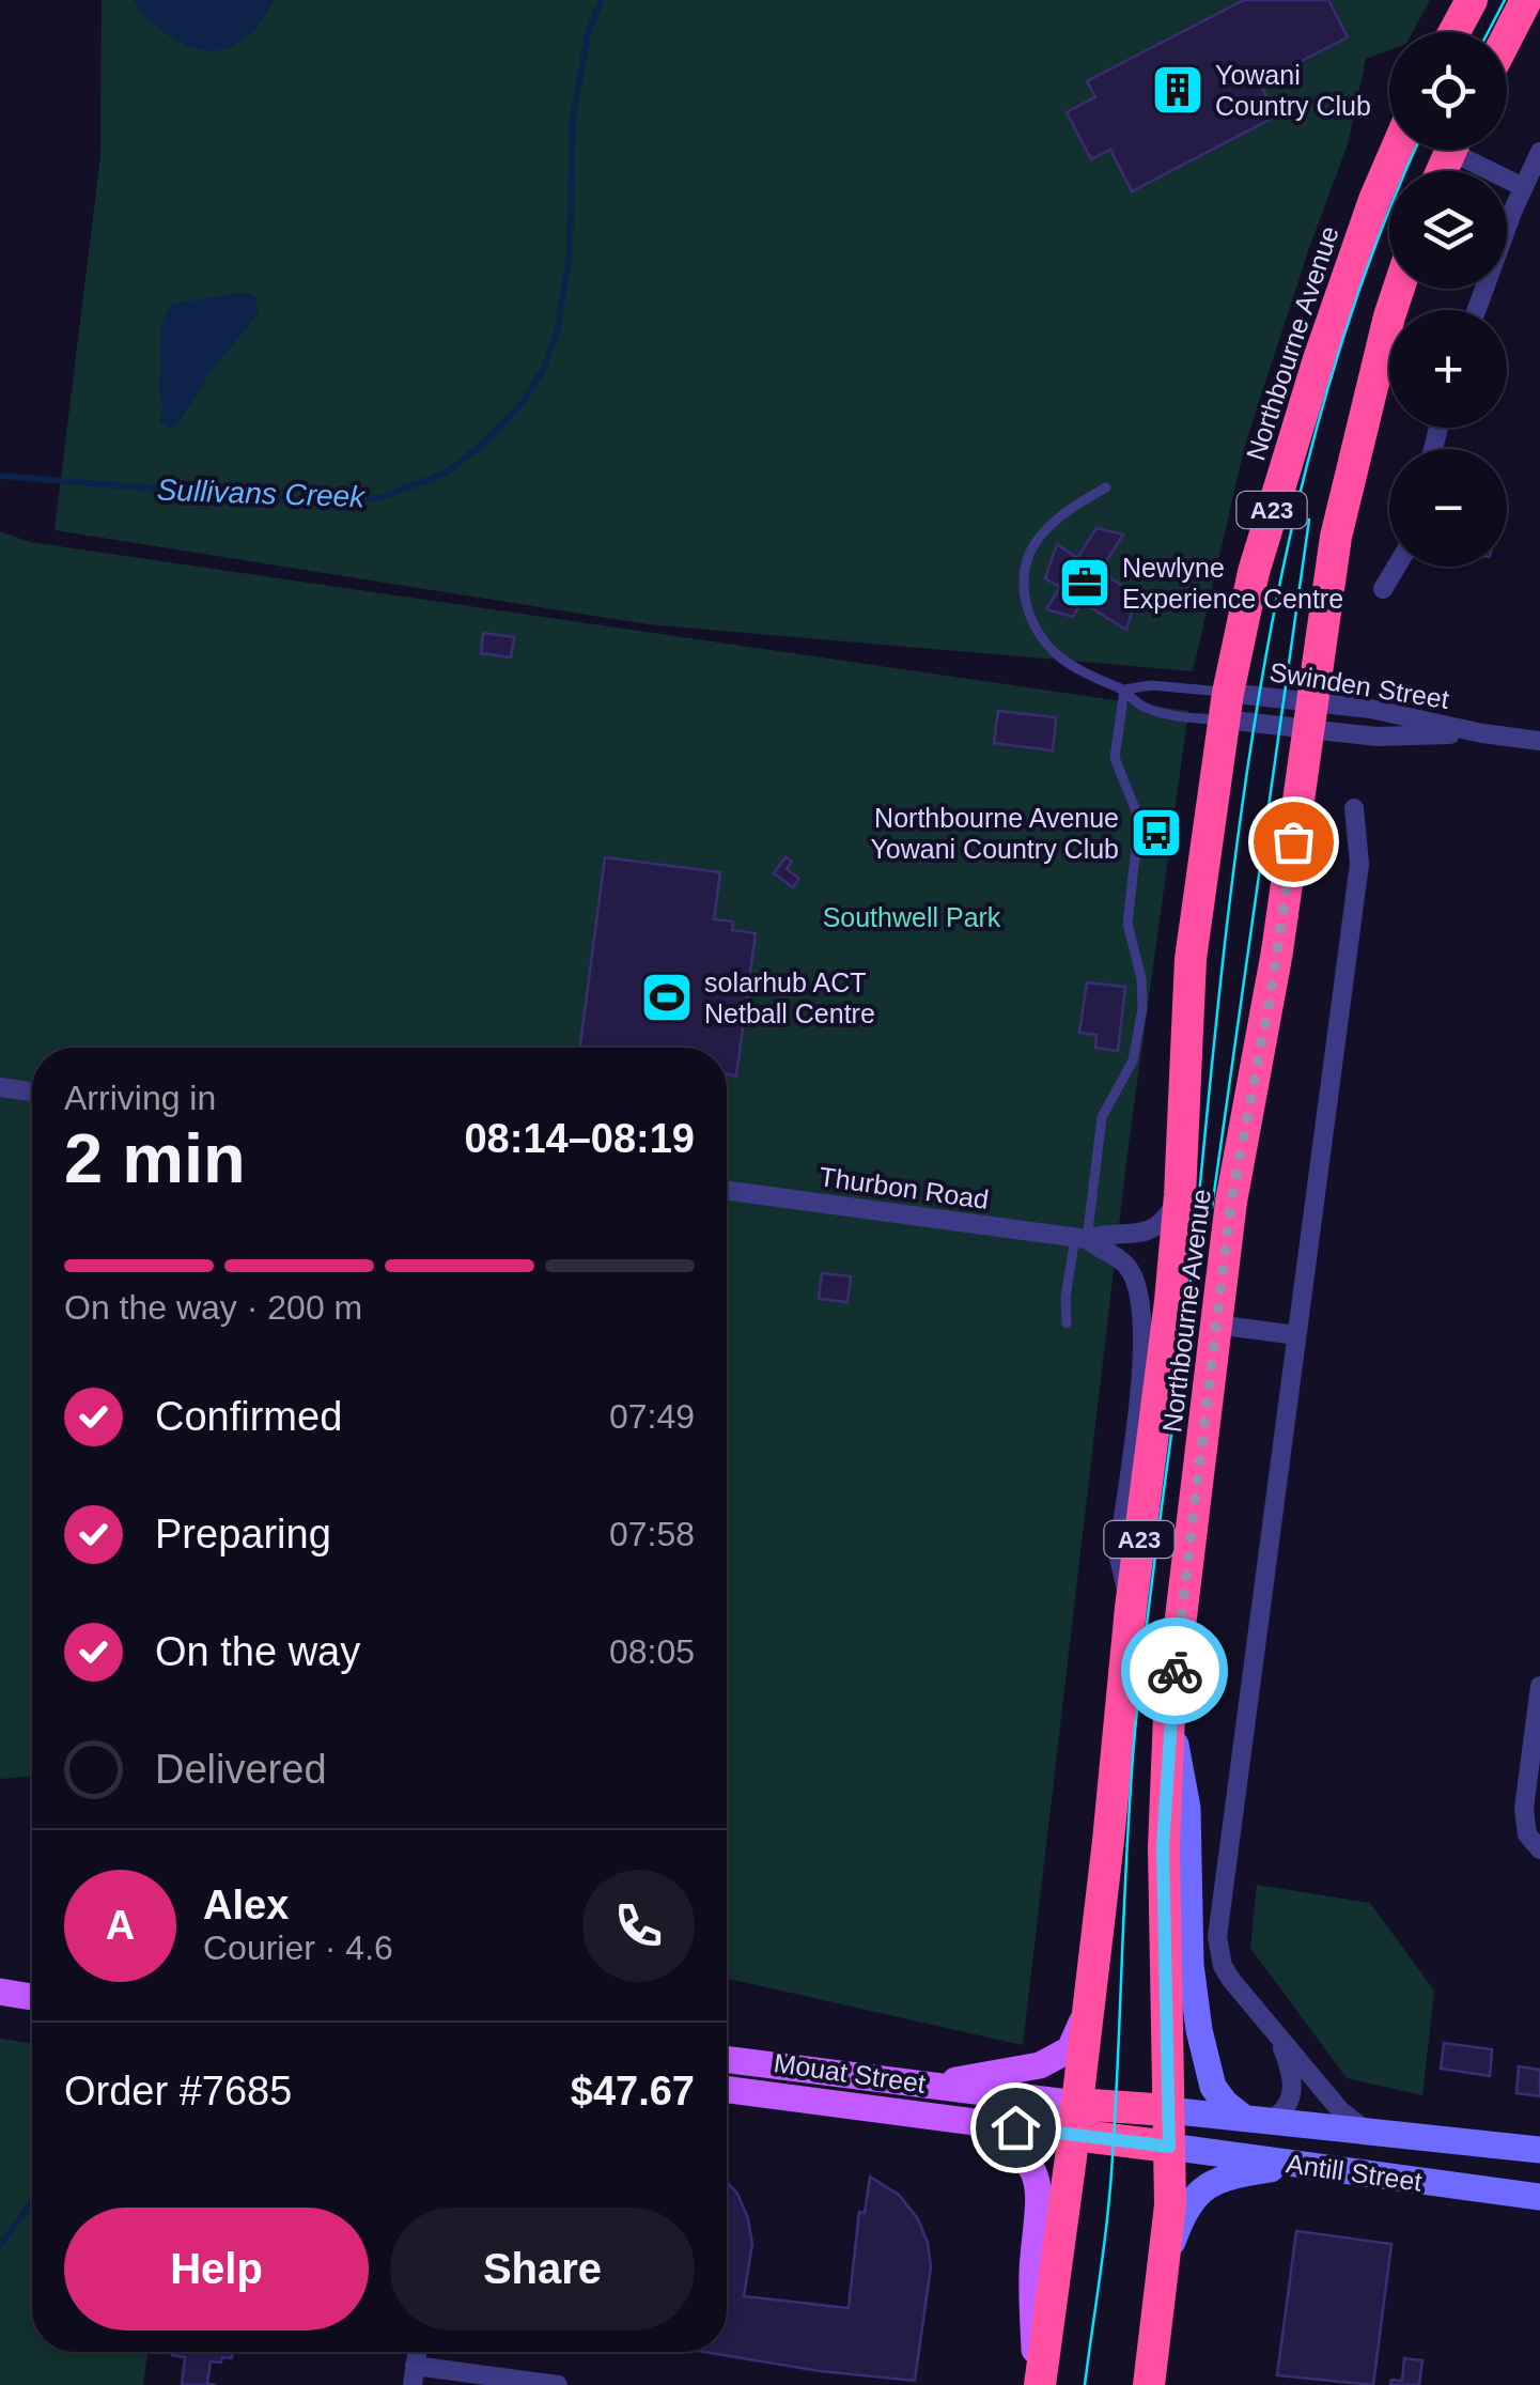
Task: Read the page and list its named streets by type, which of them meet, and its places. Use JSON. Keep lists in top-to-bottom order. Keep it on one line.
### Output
{"streets":{"highway":["Northbourne Avenue","A23","Mouat Street"],"main road":["Antill Street"],"street":["Swinden Street","Thurbon Road"]},"crossings":[["Northbourne Avenue","Swinden Street"],["Northbourne Avenue","Thurbon Road"],["Northbourne Avenue","Mouat Street"],["Northbourne Avenue","Antill Street"],["Mouat Street","Antill Street"]],"water":["Sullivans Creek"],"parks":["Southwell Park"],"places":{"building":["Yowani Country Club"],"office":["Newlyne Experience Centre"],"bus stop":["Northbourne Avenue Yowani Country Club"],"sports":["solarhub ACT Netball Centre"]},"page":{"map_buttons":["+","−"],"heading":["2 min","Arriving in","08:14–08:19"],"panel":["Alex","Courier · 4.6","Order #7685","$47.67"],"bar":"On the way · 200 m","list":[["Confirmed","07:49"],["Preparing","07:58"],["On the way","08:05"],"Delivered"],"round":"A","buttons":["Help","Share"]}}
